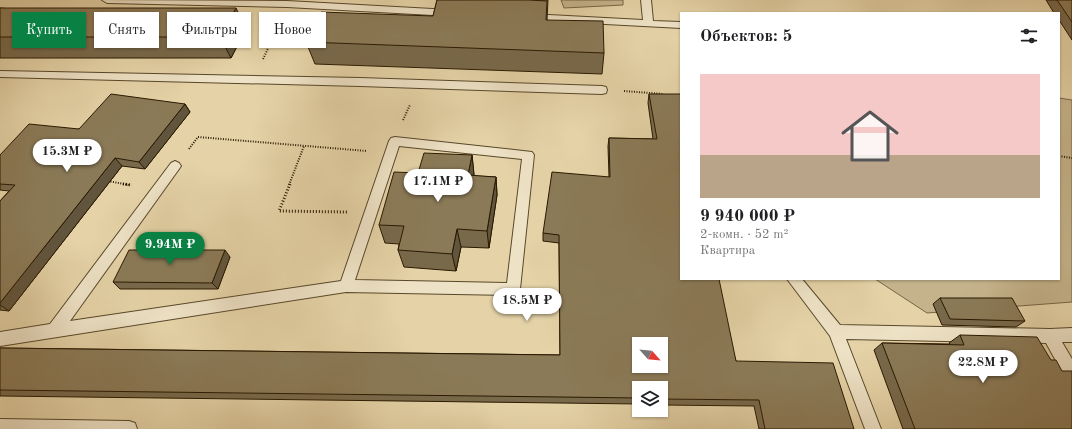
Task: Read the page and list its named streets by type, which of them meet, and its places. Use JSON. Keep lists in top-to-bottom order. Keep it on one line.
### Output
{"north":"bottom right","page":{"chip":["Купить","Снять","Фильтры","Новое"],"heading":"Объектов: 5","list":[{"name":"9 940 000 ₽","note":"2-комн. · 52 m² · Квартира"}],"price":["15.3M ₽","17.1M ₽","9.94M ₽","18.5M ₽","22.8M ₽"]}}
